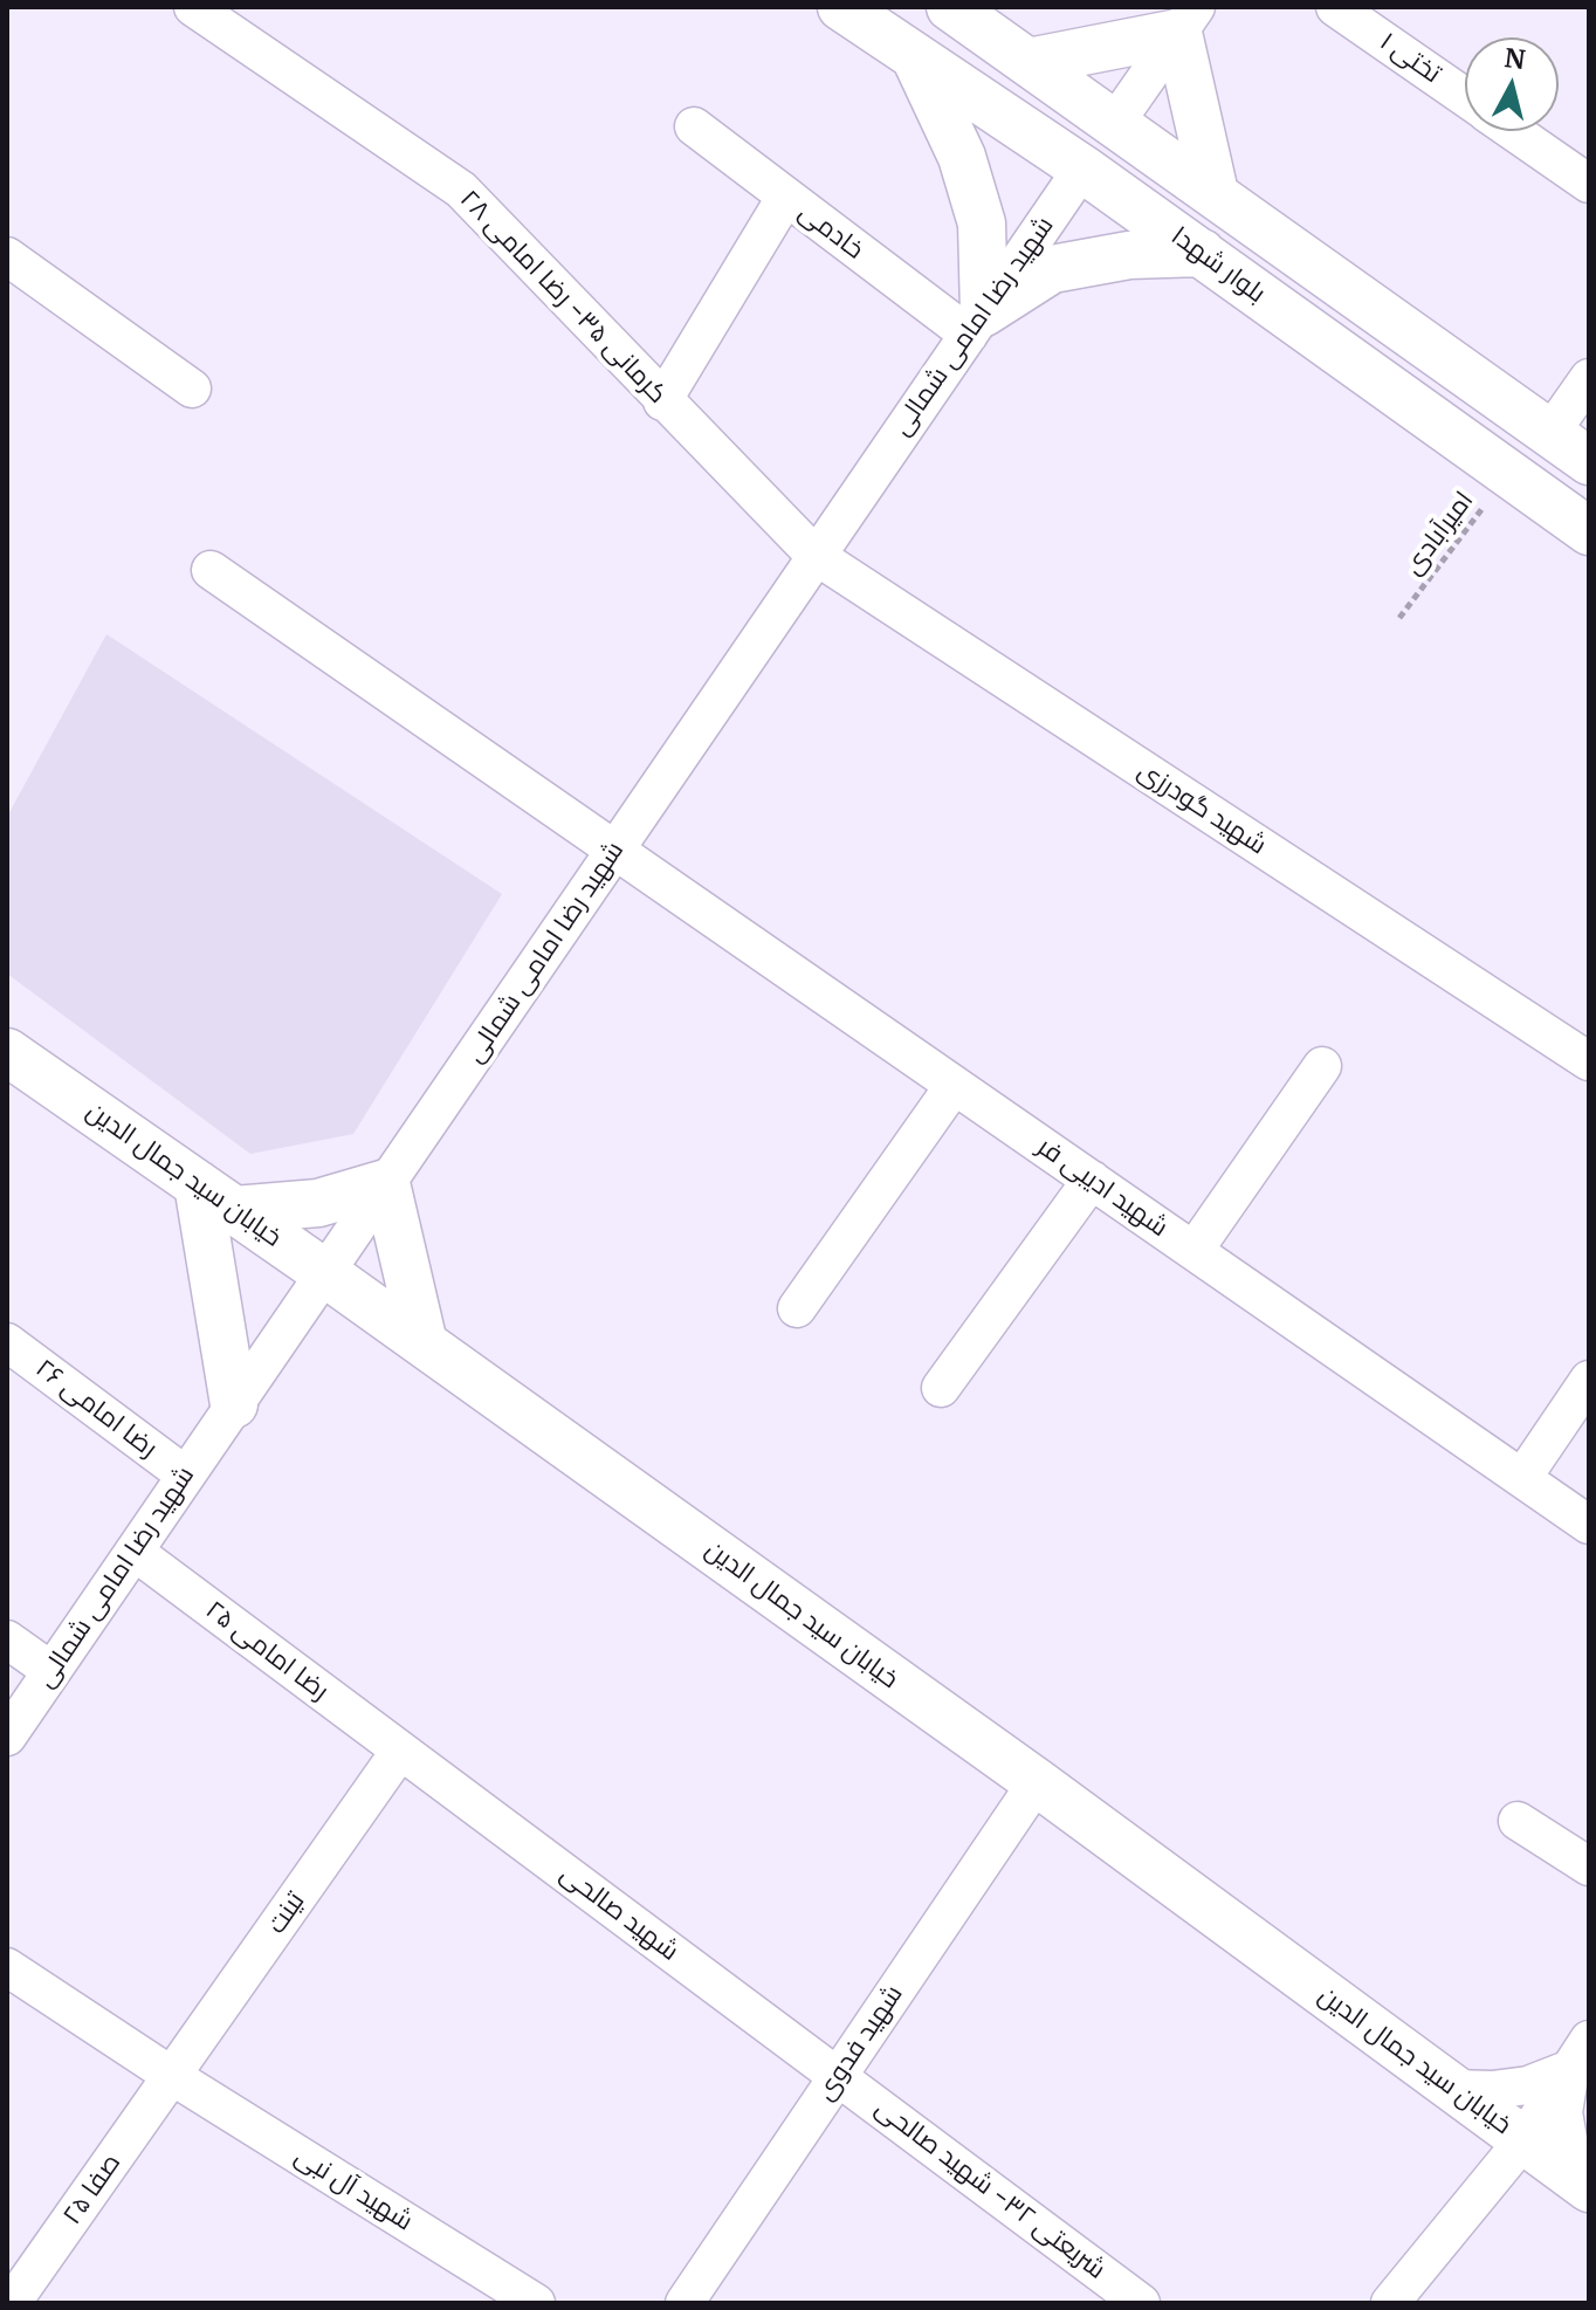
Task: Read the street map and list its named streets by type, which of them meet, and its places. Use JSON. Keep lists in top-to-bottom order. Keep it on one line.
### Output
{"streets":{"main road":["بلوار شهدا","خیابان سید جمال الدین"],"street":["تختی ١","خادمی","کرمانی ۳۵- رضا امامی ۲۸","شهید رضا امامی شمالی","شهید گودرزی","شهید ادیبی فر","رضا امامی ۲۶","رضا امامی ۲۵","تینت","شهید صالحی","شهید فدوی","صفا ۲۵","شهید آل نبی","شریعتی ۳۲- شهید صالحی"],"path":["امیرآبادی"]},"crossings":[["خادمی","شهید رضا امامی شمالی"],["بلوار شهدا","شهید رضا امامی شمالی"],["بلوار شهدا","امیرآبادی"],["کرمانی ۳۵- رضا امامی ۲۸","شهید رضا امامی شمالی"],["کرمانی ۳۵- رضا امامی ۲۸","شهید گودرزی"],["شهید رضا امامی شمالی","شهید گودرزی"],["شهید رضا امامی شمالی","خیابان سید جمال الدین"],["شهید رضا امامی شمالی","شهید ادیبی فر"],["شهید رضا امامی شمالی","رضا امامی ۲۶"],["شهید رضا امامی شمالی","رضا امامی ۲۵"],["خیابان سید جمال الدین","شهید فدوی"],["رضا امامی ۲۵","تینت"],["رضا امامی ۲۵","شهید صالحی"],["تینت","شهید صالحی"],["تینت","صفا ۲۵"],["تینت","شهید آل نبی"],["شهید صالحی","شهید فدوی"],["شهید صالحی","شریعتی ۳۲- شهید صالحی"],["شهید فدوی","شریعتی ۳۲- شهید صالحی"],["صفا ۲۵","شهید آل نبی"]],"north":"top"}
